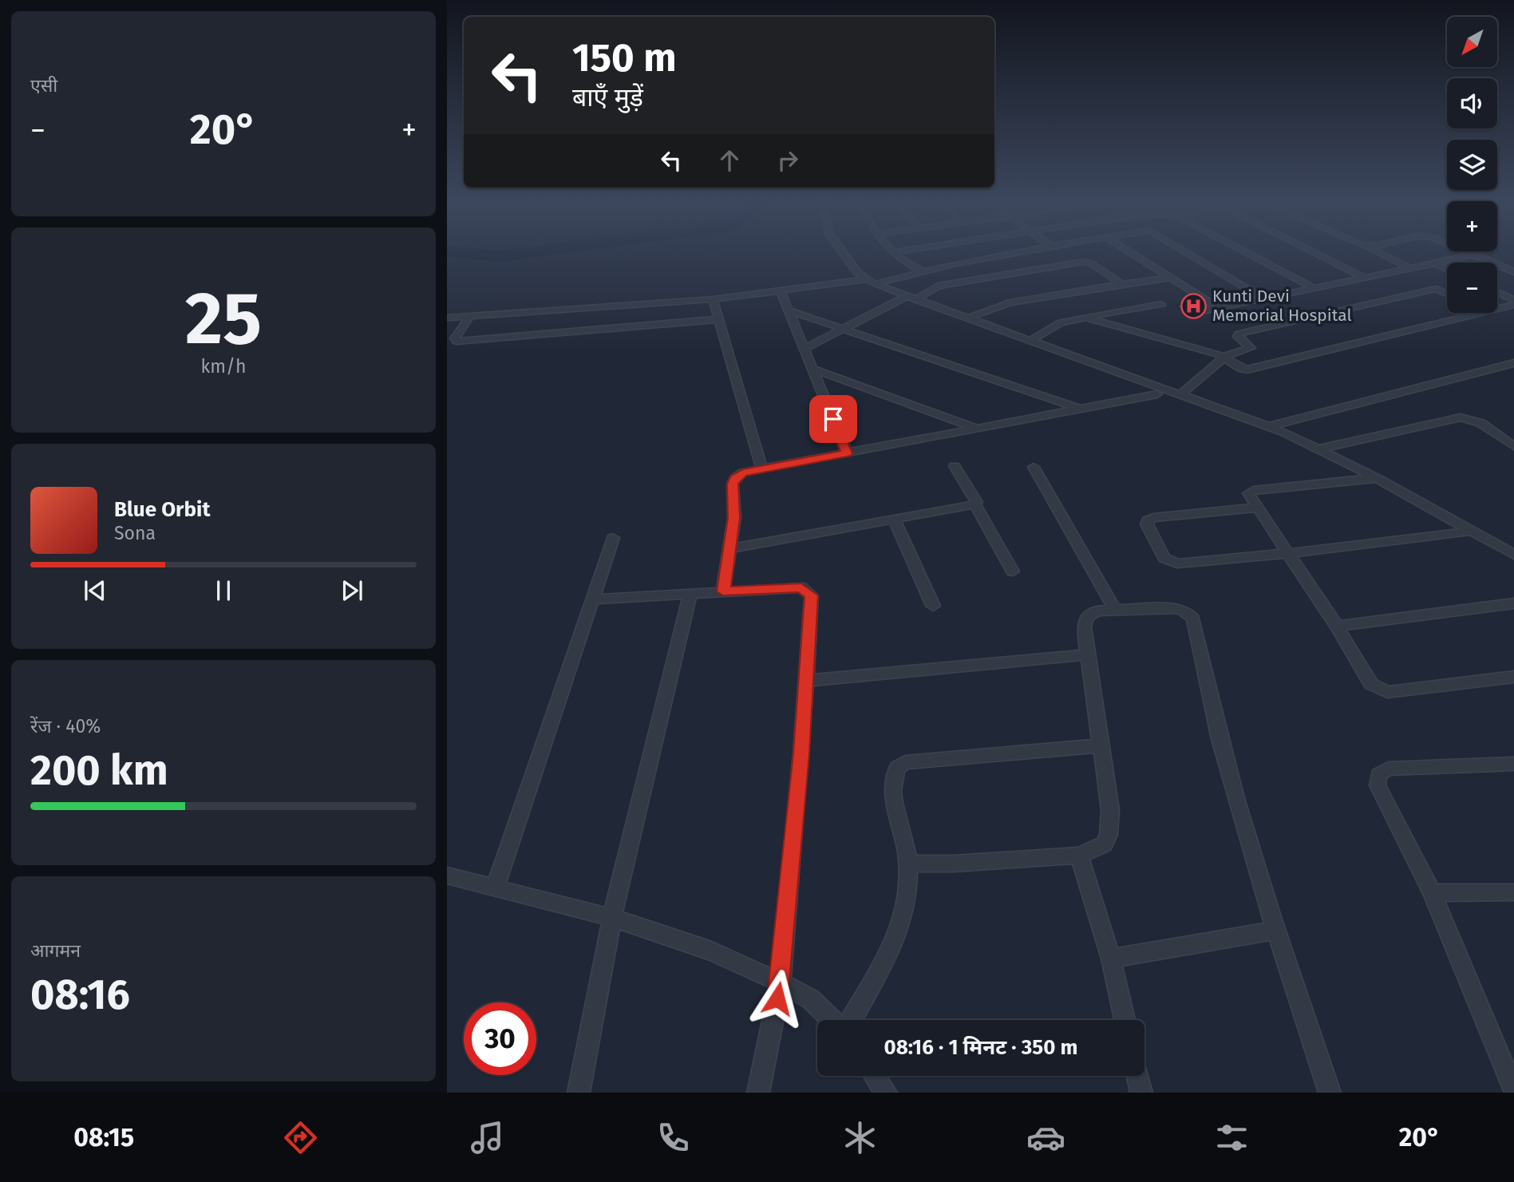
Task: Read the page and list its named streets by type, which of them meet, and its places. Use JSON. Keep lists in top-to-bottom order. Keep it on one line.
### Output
{"places":{"hospital":["Kunti Devi Memorial Hospital"]},"north":"bottom left","page":{"tile":["एसी",["25","km/h"],["रेंज · 40%","200 km"],["आगमन","08:16"]],"map_buttons":["+","−"],"turn":["150 m","बाएँ मुड़ें"],"heat":["−","20°","+"],"song":["Blue Orbit","Sona"],"limit":"30","trip":"08:16 · 1 मिनट · 350 m","tabs":["08:15","20°"]}}
